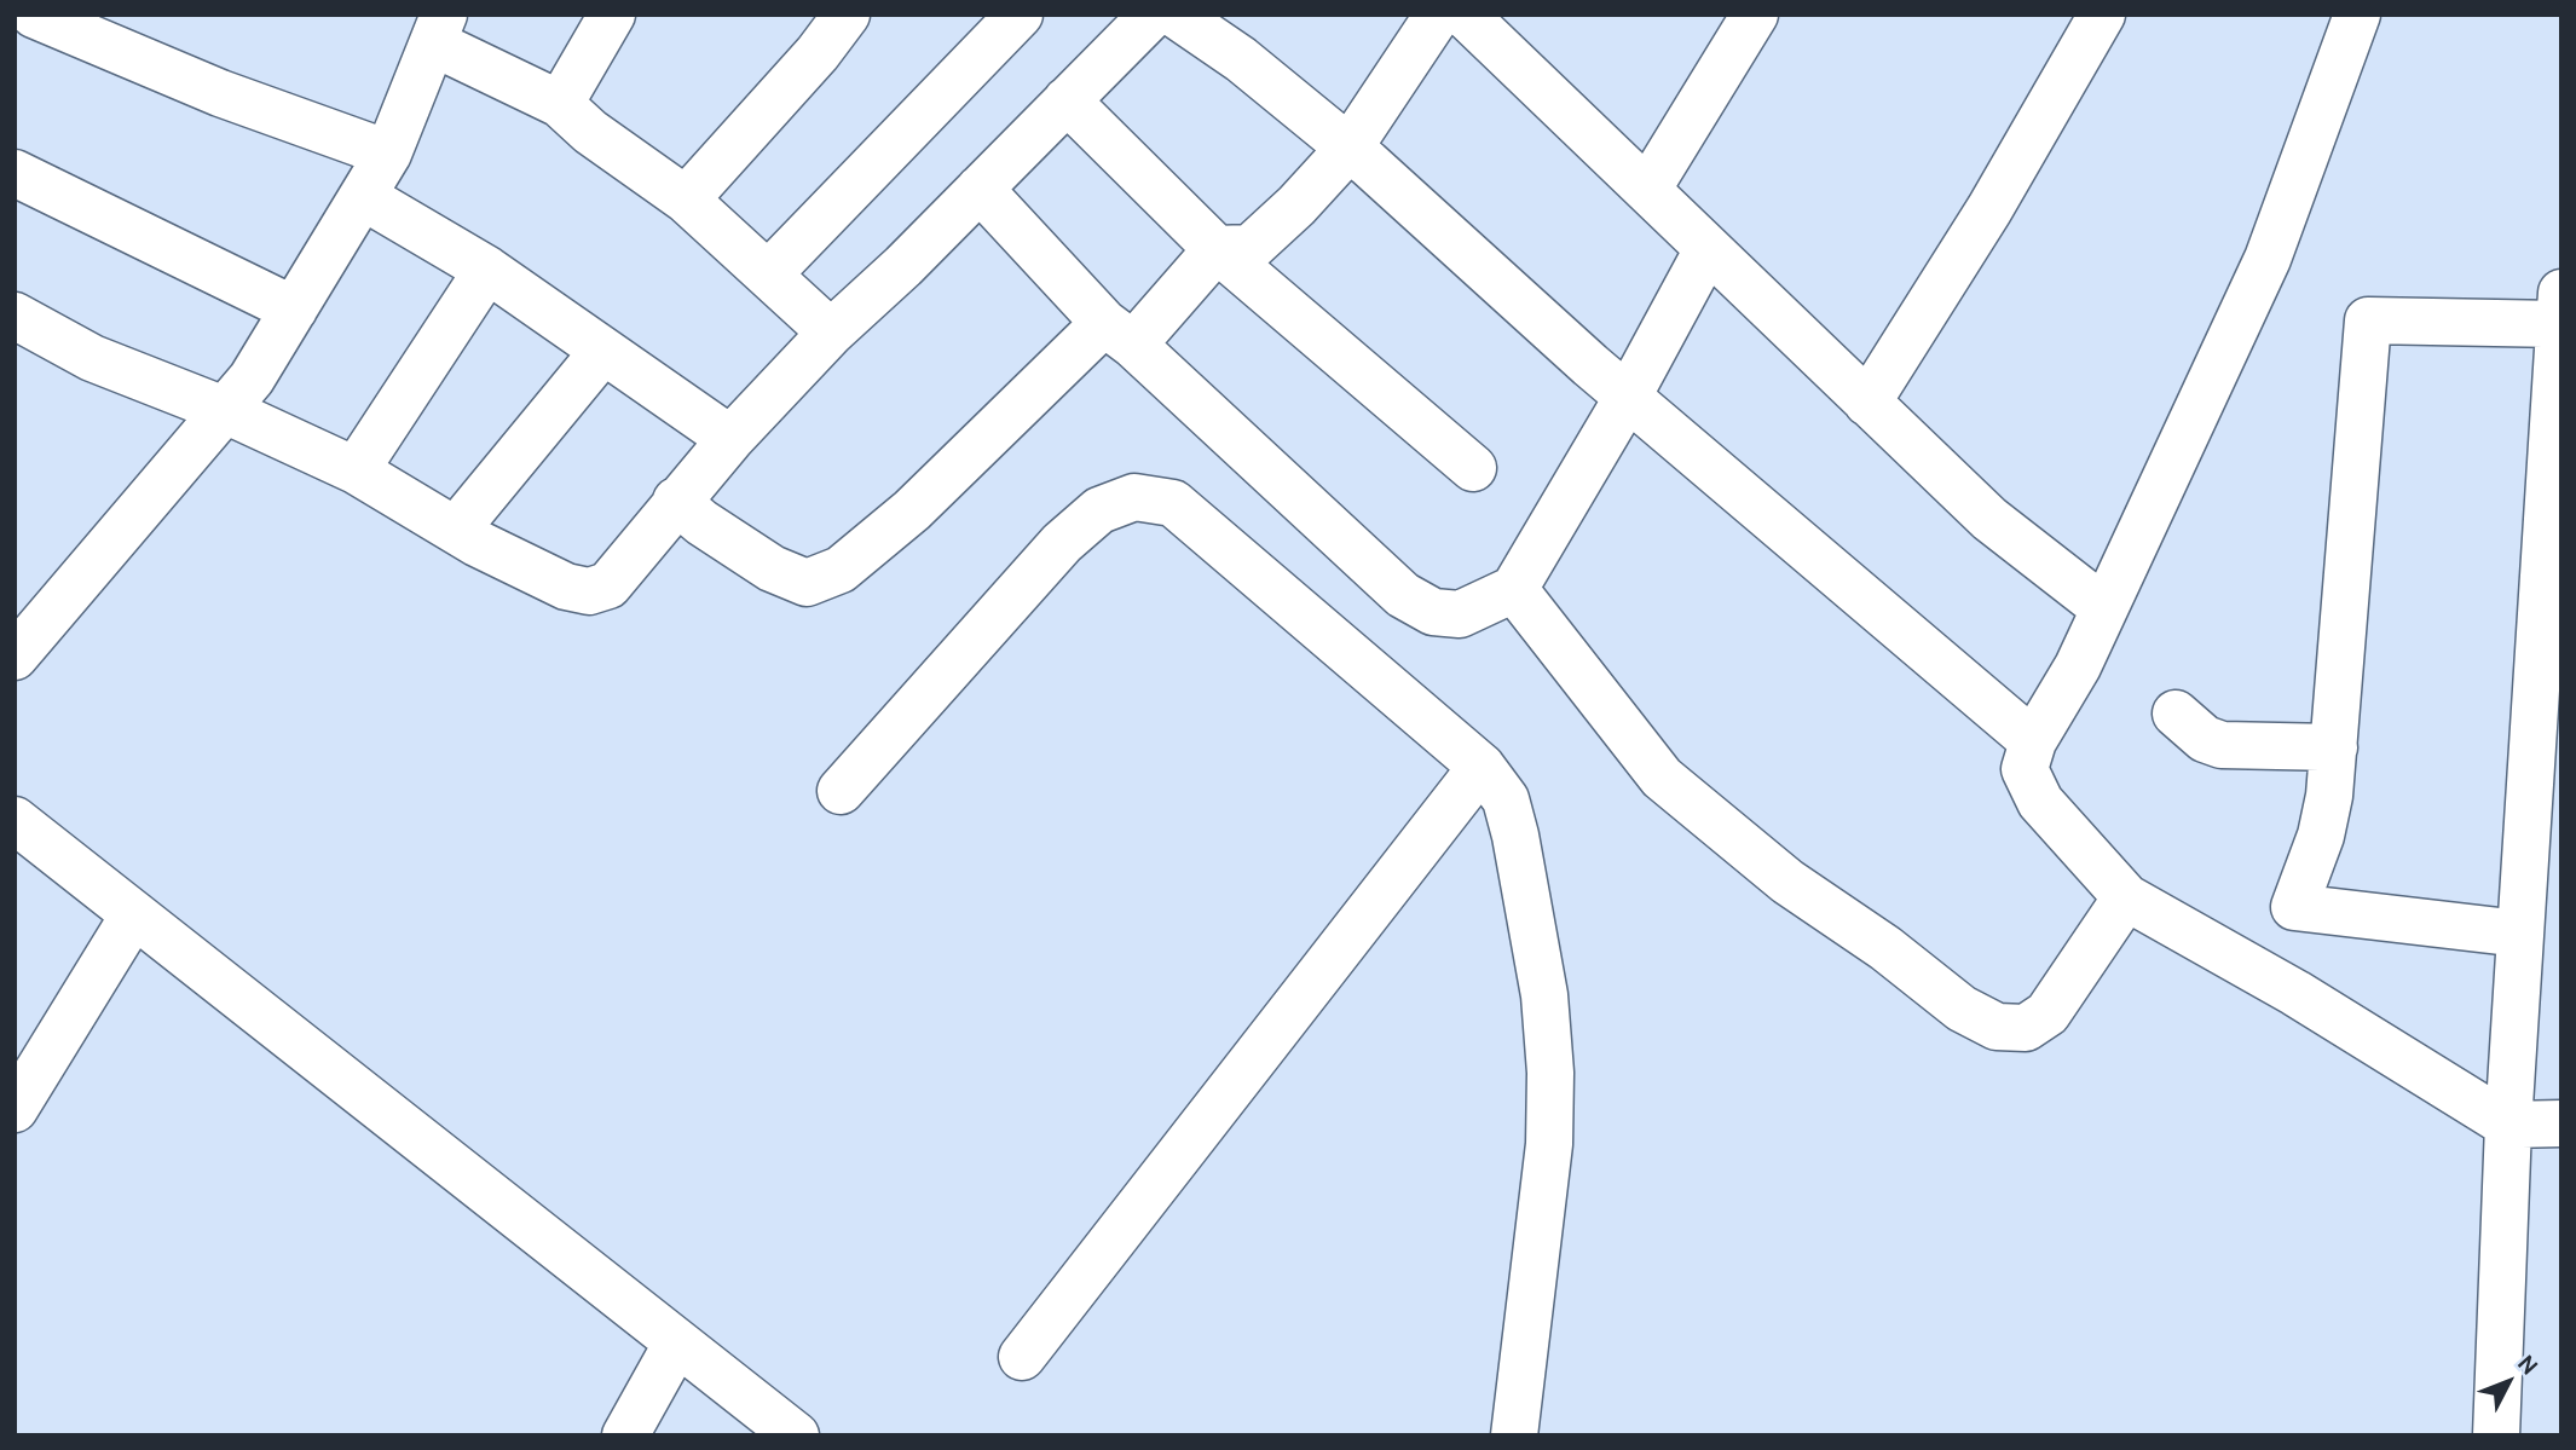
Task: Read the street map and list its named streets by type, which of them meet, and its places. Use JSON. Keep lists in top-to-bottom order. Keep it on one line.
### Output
{"north":"top right"}
